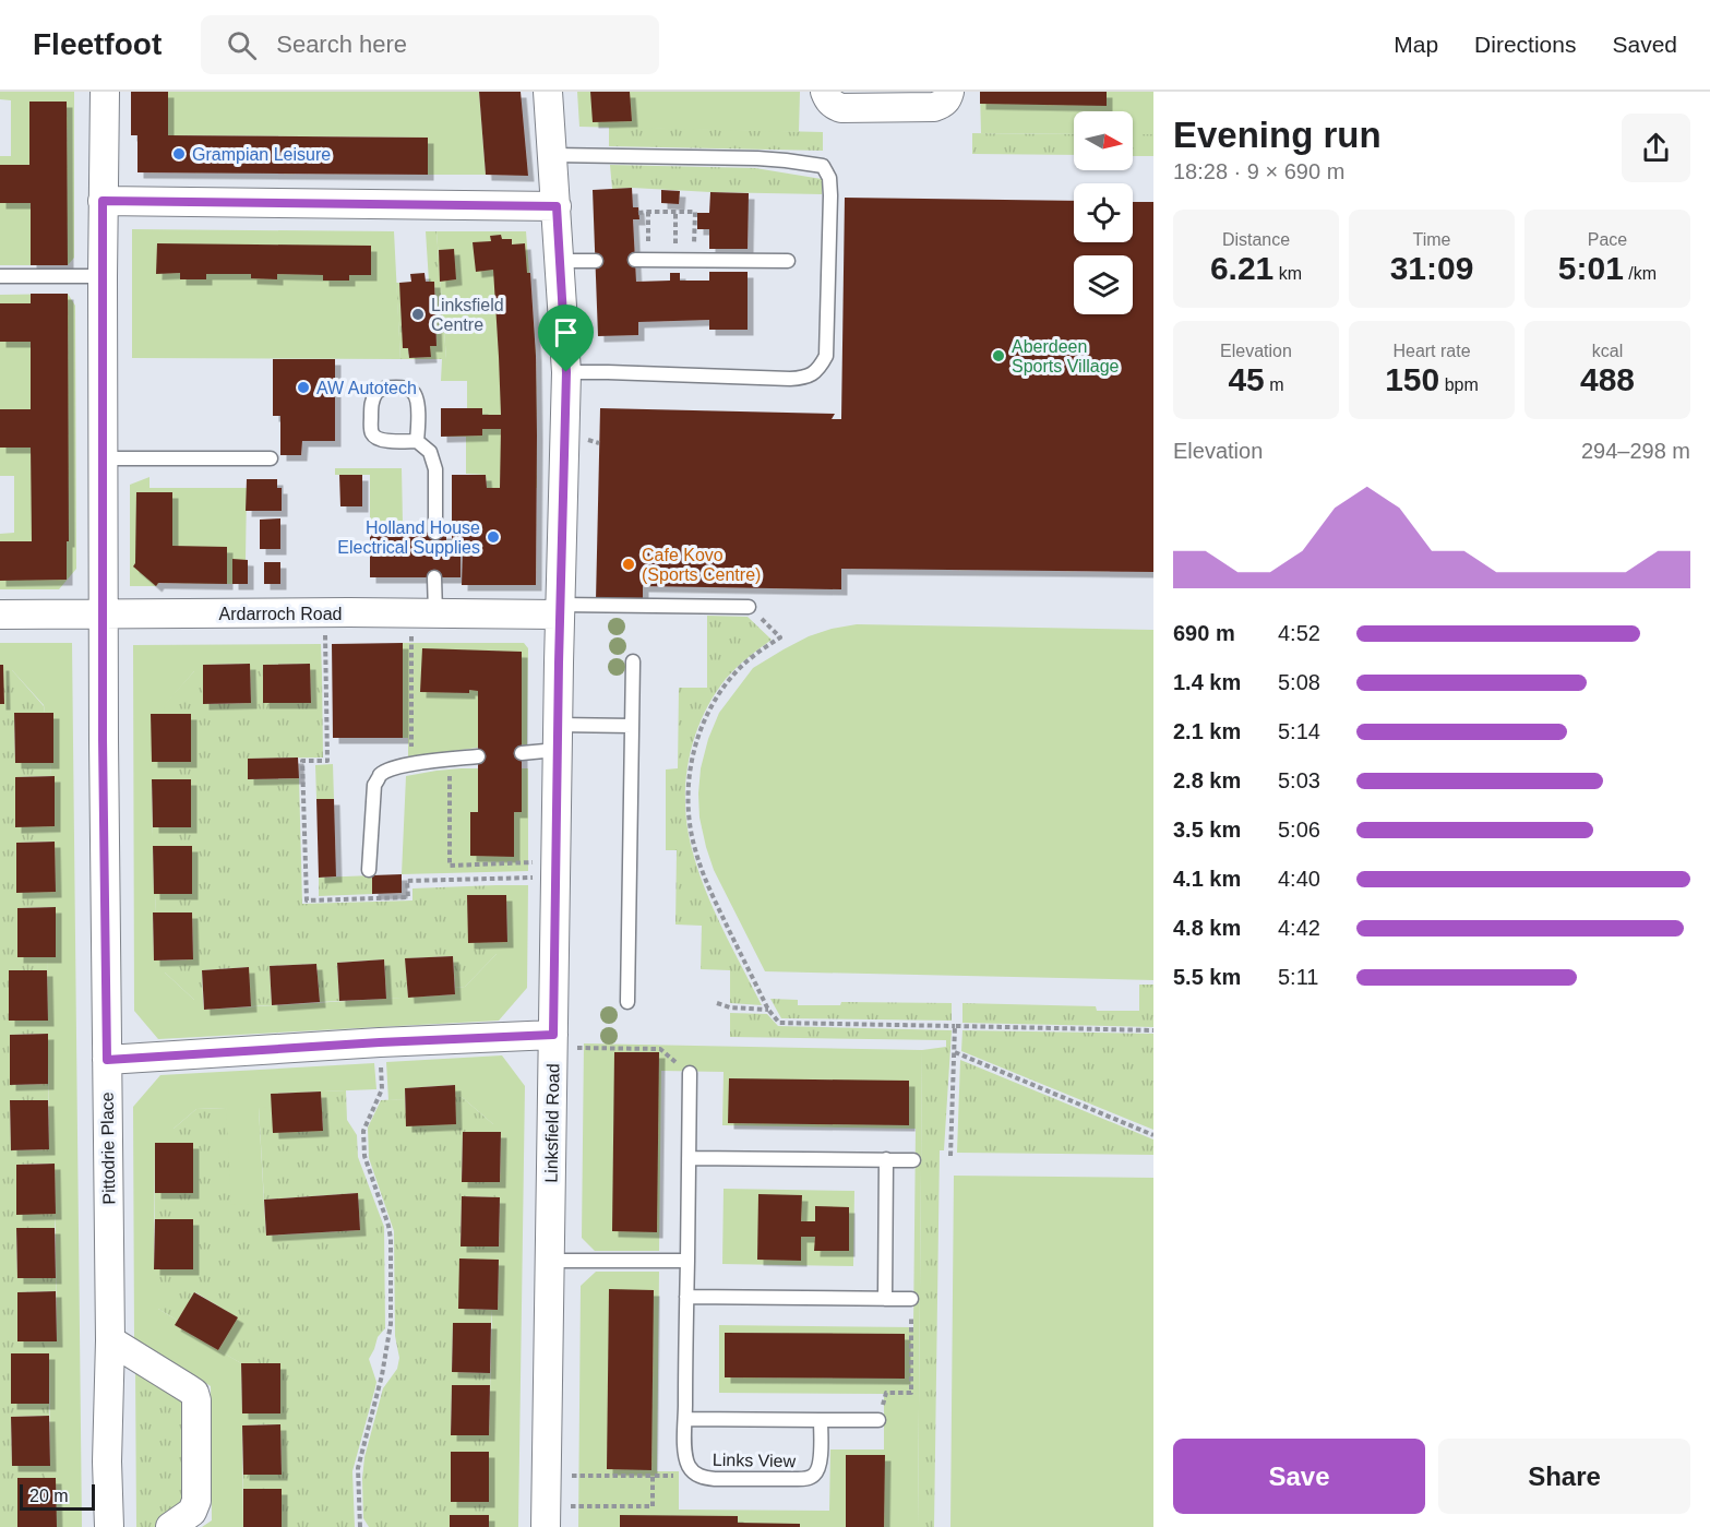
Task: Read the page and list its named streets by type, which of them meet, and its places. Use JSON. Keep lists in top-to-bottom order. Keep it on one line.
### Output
{"streets":{"street":["Ardarroch Road","Linksfield Road","Pittodrie Place"],"lane":["Links View"]},"crossings":[["Ardarroch Road","Linksfield Road"],["Ardarroch Road","Pittodrie Place"]],"places":["Grampian Leisure","Linksfield Centre","Aberdeen Sports Village","AW Autotech","Holland House Electrical Supplies","Cafe Kovo (Sports Centre)"],"scale_bar":"20 m","north":"right","page":{"header":"Fleetfoot","search":"Search here","nav":["Map","Directions","Saved"],"heading":["Evening run","18:28 · 9 × 690 m"],"stats":[["Distance","6.21 km"],["Time","31:09"],["Pace","5:01 /km"],["Elevation","45 m"],["Heart rate","150 bpm"],["kcal","488"]],"chart":["Elevation","294–298 m"],"list":[{"name":"690 m","note":"4:52"},{"name":"1.4 km","note":"5:08"},{"name":"2.1 km","note":"5:14"},{"name":"2.8 km","note":"5:03"},{"name":"3.5 km","note":"5:06"},{"name":"4.1 km","note":"4:40"},{"name":"4.8 km","note":"4:42"},{"name":"5.5 km","note":"5:11"}],"buttons":["Save","Share"],"scale":"20 m"}}
